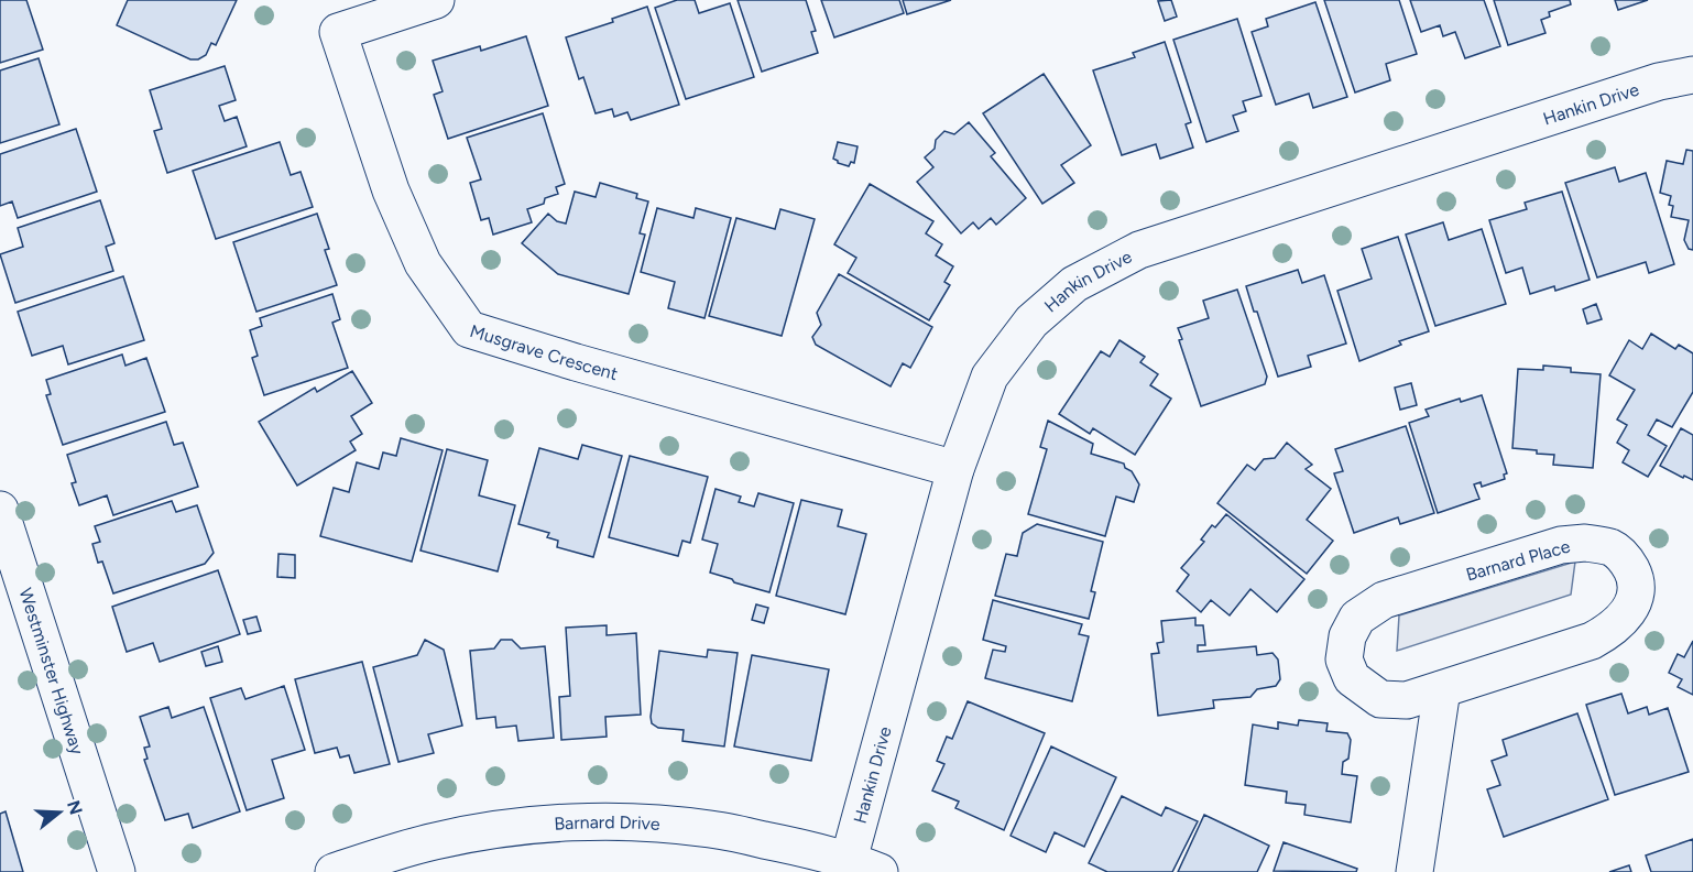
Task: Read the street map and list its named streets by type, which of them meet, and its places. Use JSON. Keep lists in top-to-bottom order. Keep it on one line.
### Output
{"streets":{"street":["Hankin Drive","Musgrave Crescent","Barnard Place","Westminster Highway","Barnard Drive"]},"crossings":[["Hankin Drive","Musgrave Crescent"],["Hankin Drive","Barnard Drive"]],"north":"right"}
